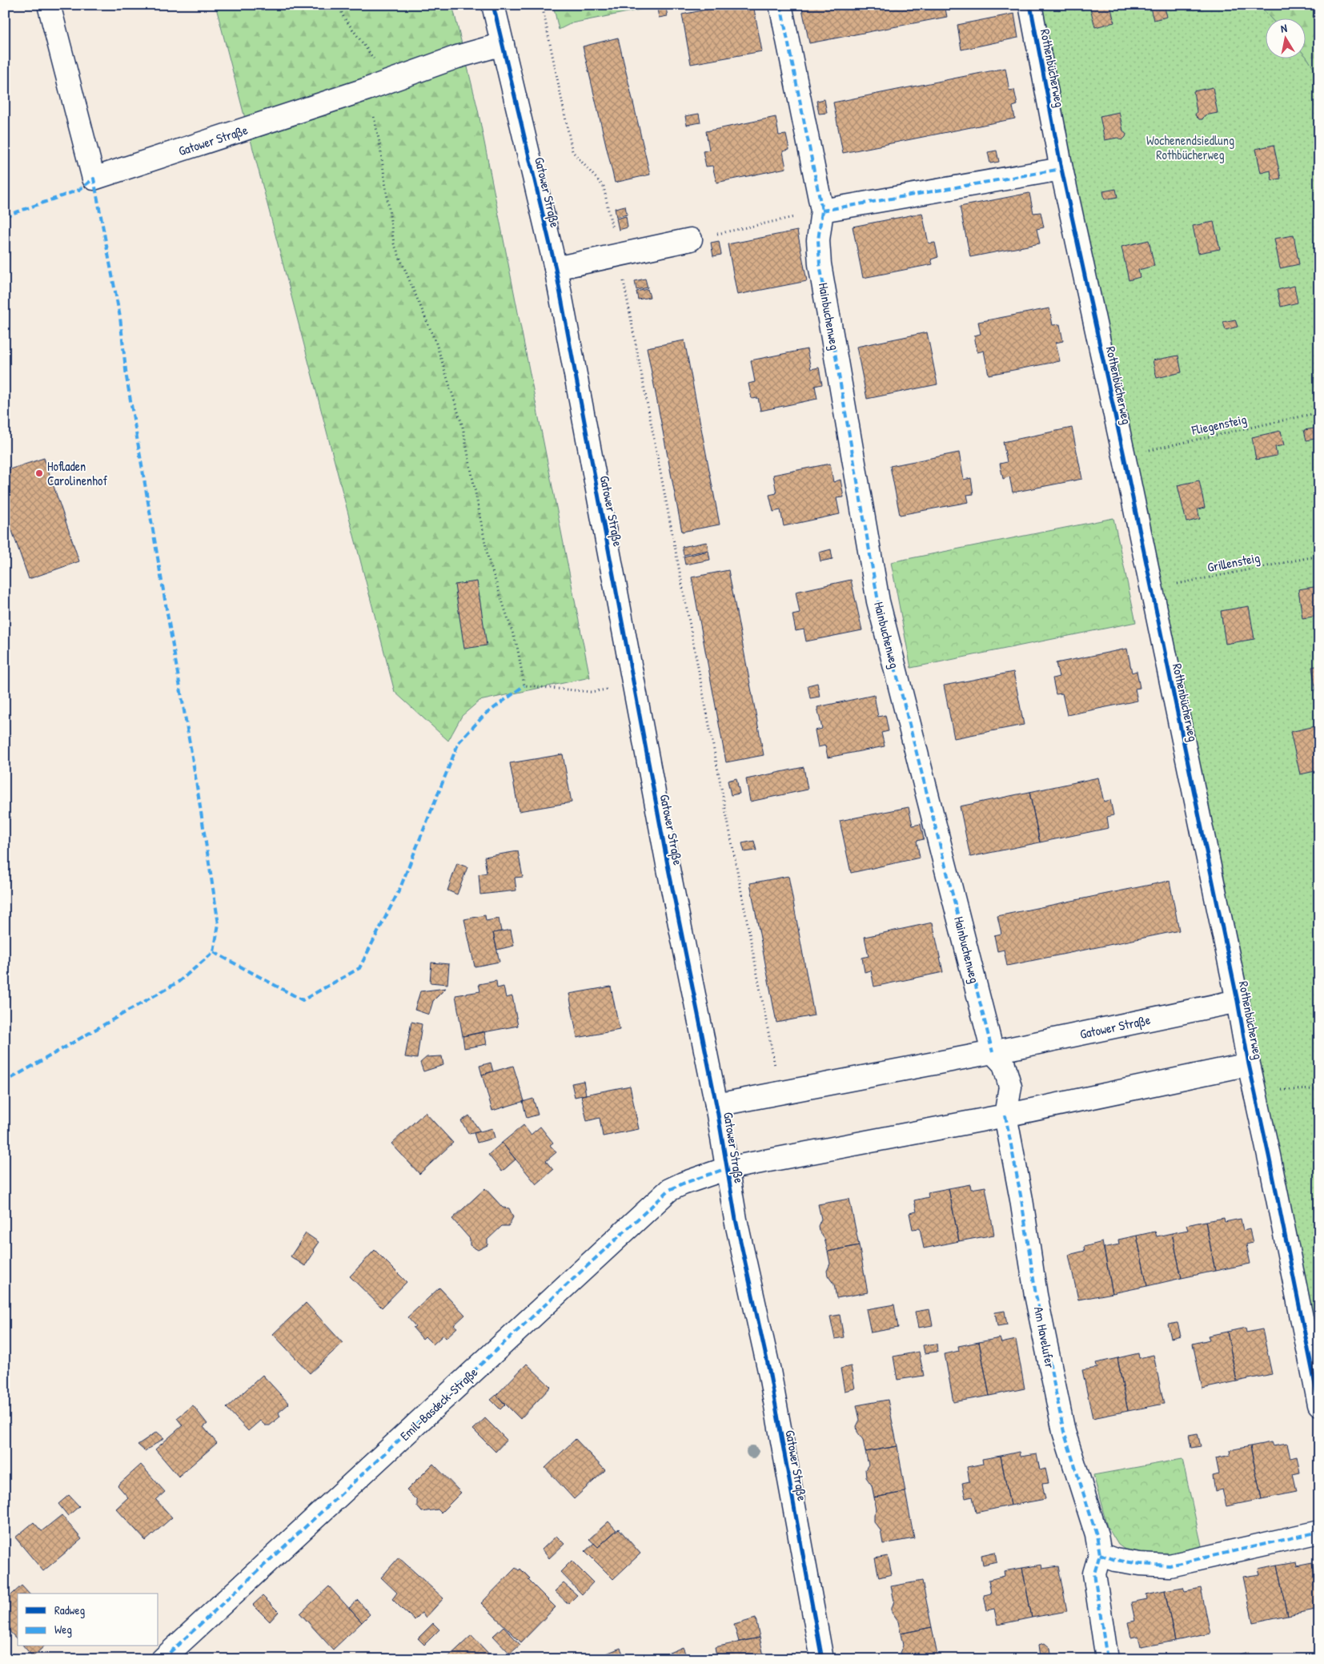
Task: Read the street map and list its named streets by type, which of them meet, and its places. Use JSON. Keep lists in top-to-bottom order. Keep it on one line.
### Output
{"streets":{"street":["Rothenbücherweg","Gatower Straße","Hainbuchenweg","Am Havelufer","Emil-Basdeck-Straße"],"path":["Fliegensteig","Grillensteig"]},"crossings":[["Rothenbücherweg","Gatower Straße"],["Rothenbücherweg","Fliegensteig"],["Rothenbücherweg","Grillensteig"],["Gatower Straße","Hainbuchenweg"],["Gatower Straße","Am Havelufer"],["Gatower Straße","Emil-Basdeck-Straße"]],"parks":["Wochenendsiedlung Rothbücherweg"],"places":["Hofladen Carolinenhof"],"legend":["Radweg","Weg"],"north":"top"}
